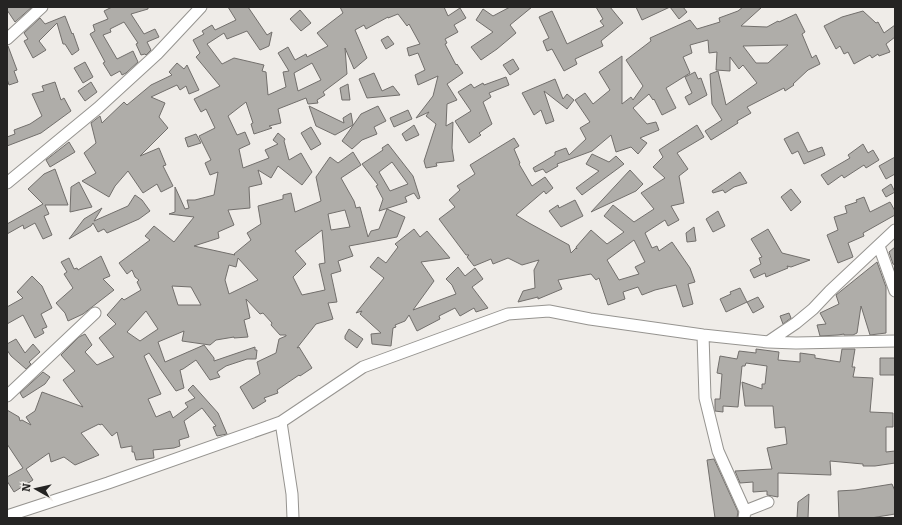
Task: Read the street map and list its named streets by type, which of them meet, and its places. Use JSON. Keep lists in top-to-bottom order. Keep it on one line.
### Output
{"north":"left"}
